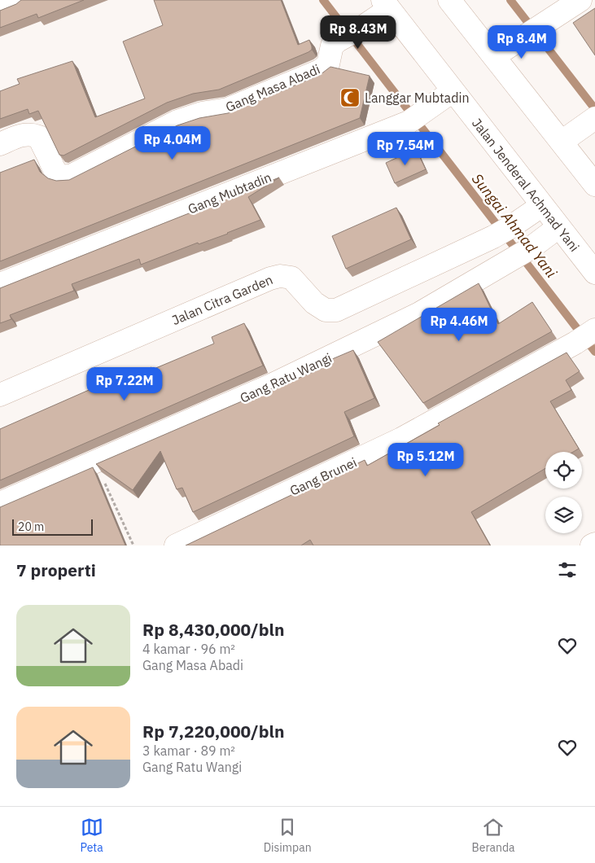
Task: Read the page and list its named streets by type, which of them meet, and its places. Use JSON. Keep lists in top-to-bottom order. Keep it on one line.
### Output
{"streets":{"main road":["Gang Masa Abadi","Jalan Jenderal Achmad Yani","Gang Mubtadin","Jalan Citra Garden","Gang Ratu Wangi","Gang Brunei"]},"crossings":[["Gang Masa Abadi","Jalan Jenderal Achmad Yani"],["Jalan Jenderal Achmad Yani","Gang Mubtadin"],["Jalan Jenderal Achmad Yani","Jalan Citra Garden"],["Jalan Jenderal Achmad Yani","Gang Ratu Wangi"]],"water":["Sungai Ahmad Yani"],"places":{"mosque":["Langgar Mubtadin"]},"scale_bar":"20 m","page":{"price":["Rp 8.43M","Rp 8.4M","Rp 4.04M","Rp 7.54M","Rp 4.46M","Rp 7.22M","Rp 5.12M"],"scale":"20 m","heading":"7 properti","list":[{"name":"Rp 8,430,000/bln","note":"4 kamar · 96 m² · Gang Masa Abadi"},{"name":"Rp 7,220,000/bln","note":"3 kamar · 89 m² · Gang Ratu Wangi"}],"tabs":["Peta","Disimpan","Beranda"]}}
